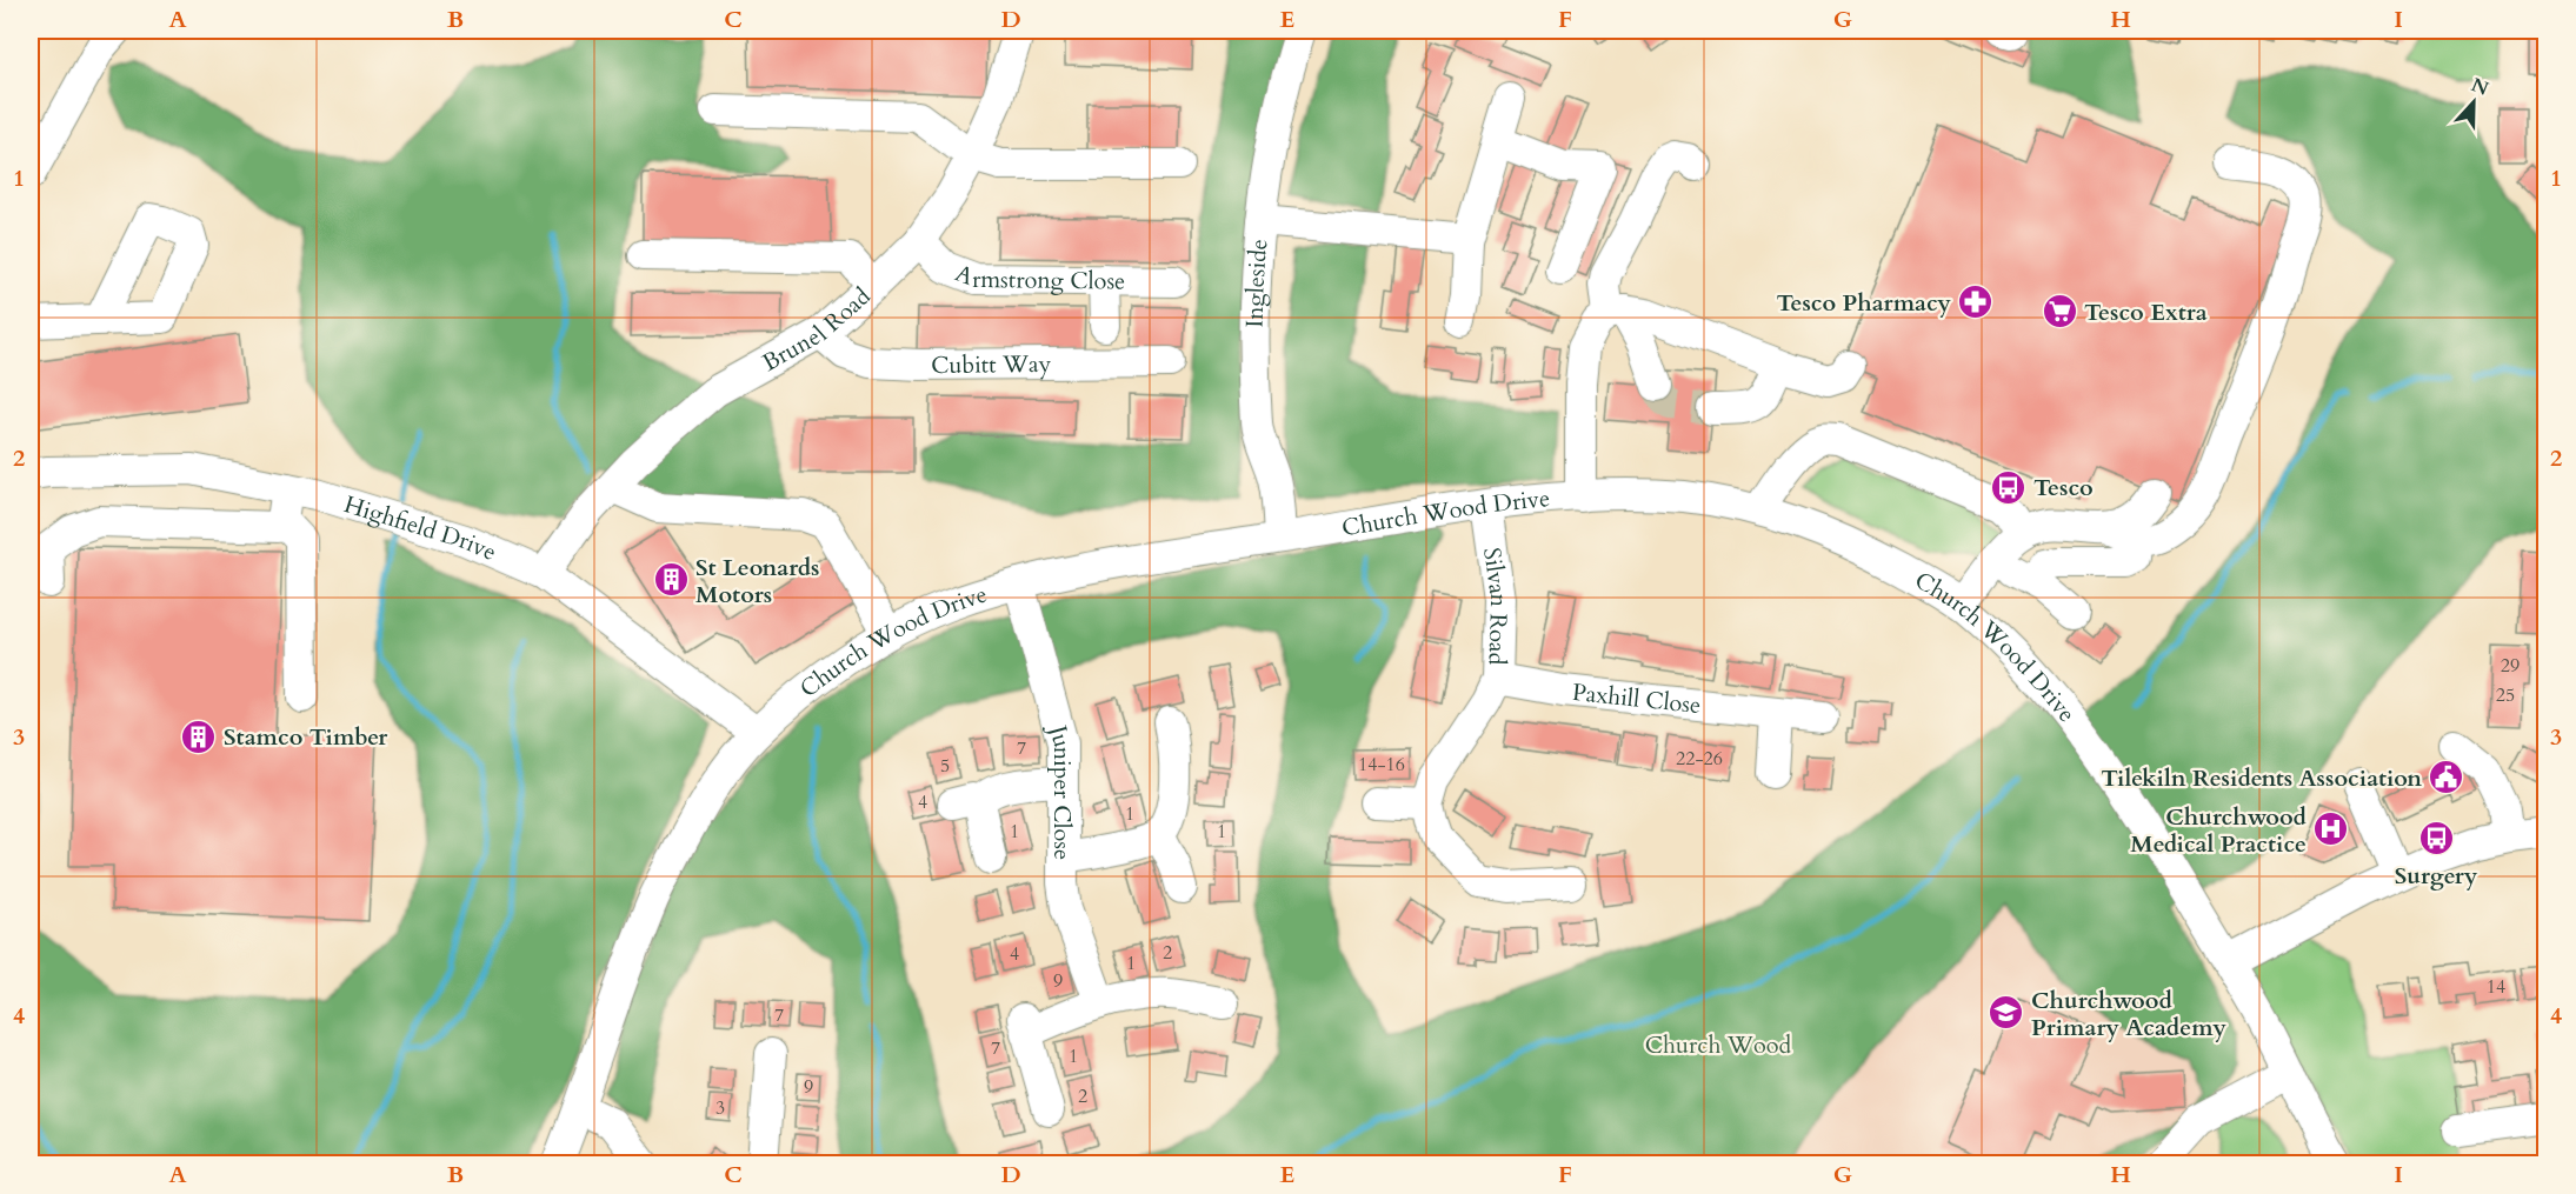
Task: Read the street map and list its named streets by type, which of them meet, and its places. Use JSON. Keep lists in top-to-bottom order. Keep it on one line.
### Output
{"streets":{"street":["Armstrong Close","Ingleside","Brunel Road","Cubitt Way","Church Wood Drive","Highfield Drive","Silvan Road","Paxhill Close","Juniper Close"]},"crossings":[["Armstrong Close","Brunel Road"],["Ingleside","Church Wood Drive"],["Brunel Road","Cubitt Way"],["Brunel Road","Highfield Drive"],["Church Wood Drive","Highfield Drive"],["Church Wood Drive","Silvan Road"],["Church Wood Drive","Juniper Close"],["Silvan Road","Paxhill Close"]],"parks":["Church Wood"],"places":{"pharmacy":["Tesco Pharmacy"],"supermarket":["Tesco Extra"],"bus stop":["Tesco","Surgery"],"building":["St Leonards Motors","Stamco Timber"],"public building":["Tilekiln Residents Association"],"hospital":["Churchwood Medical Practice"],"school or university":["Churchwood Primary Academy"]},"house_numbers":["29","25","7","22-26","14-16","5","4","1","1","1","2","4","1","9","14","7","7","1","9","2","3"],"north":"top","grid":{"columns":["A","B","C","D","E","F","G","H","I"],"rows":["1","2","3","4"]}}
